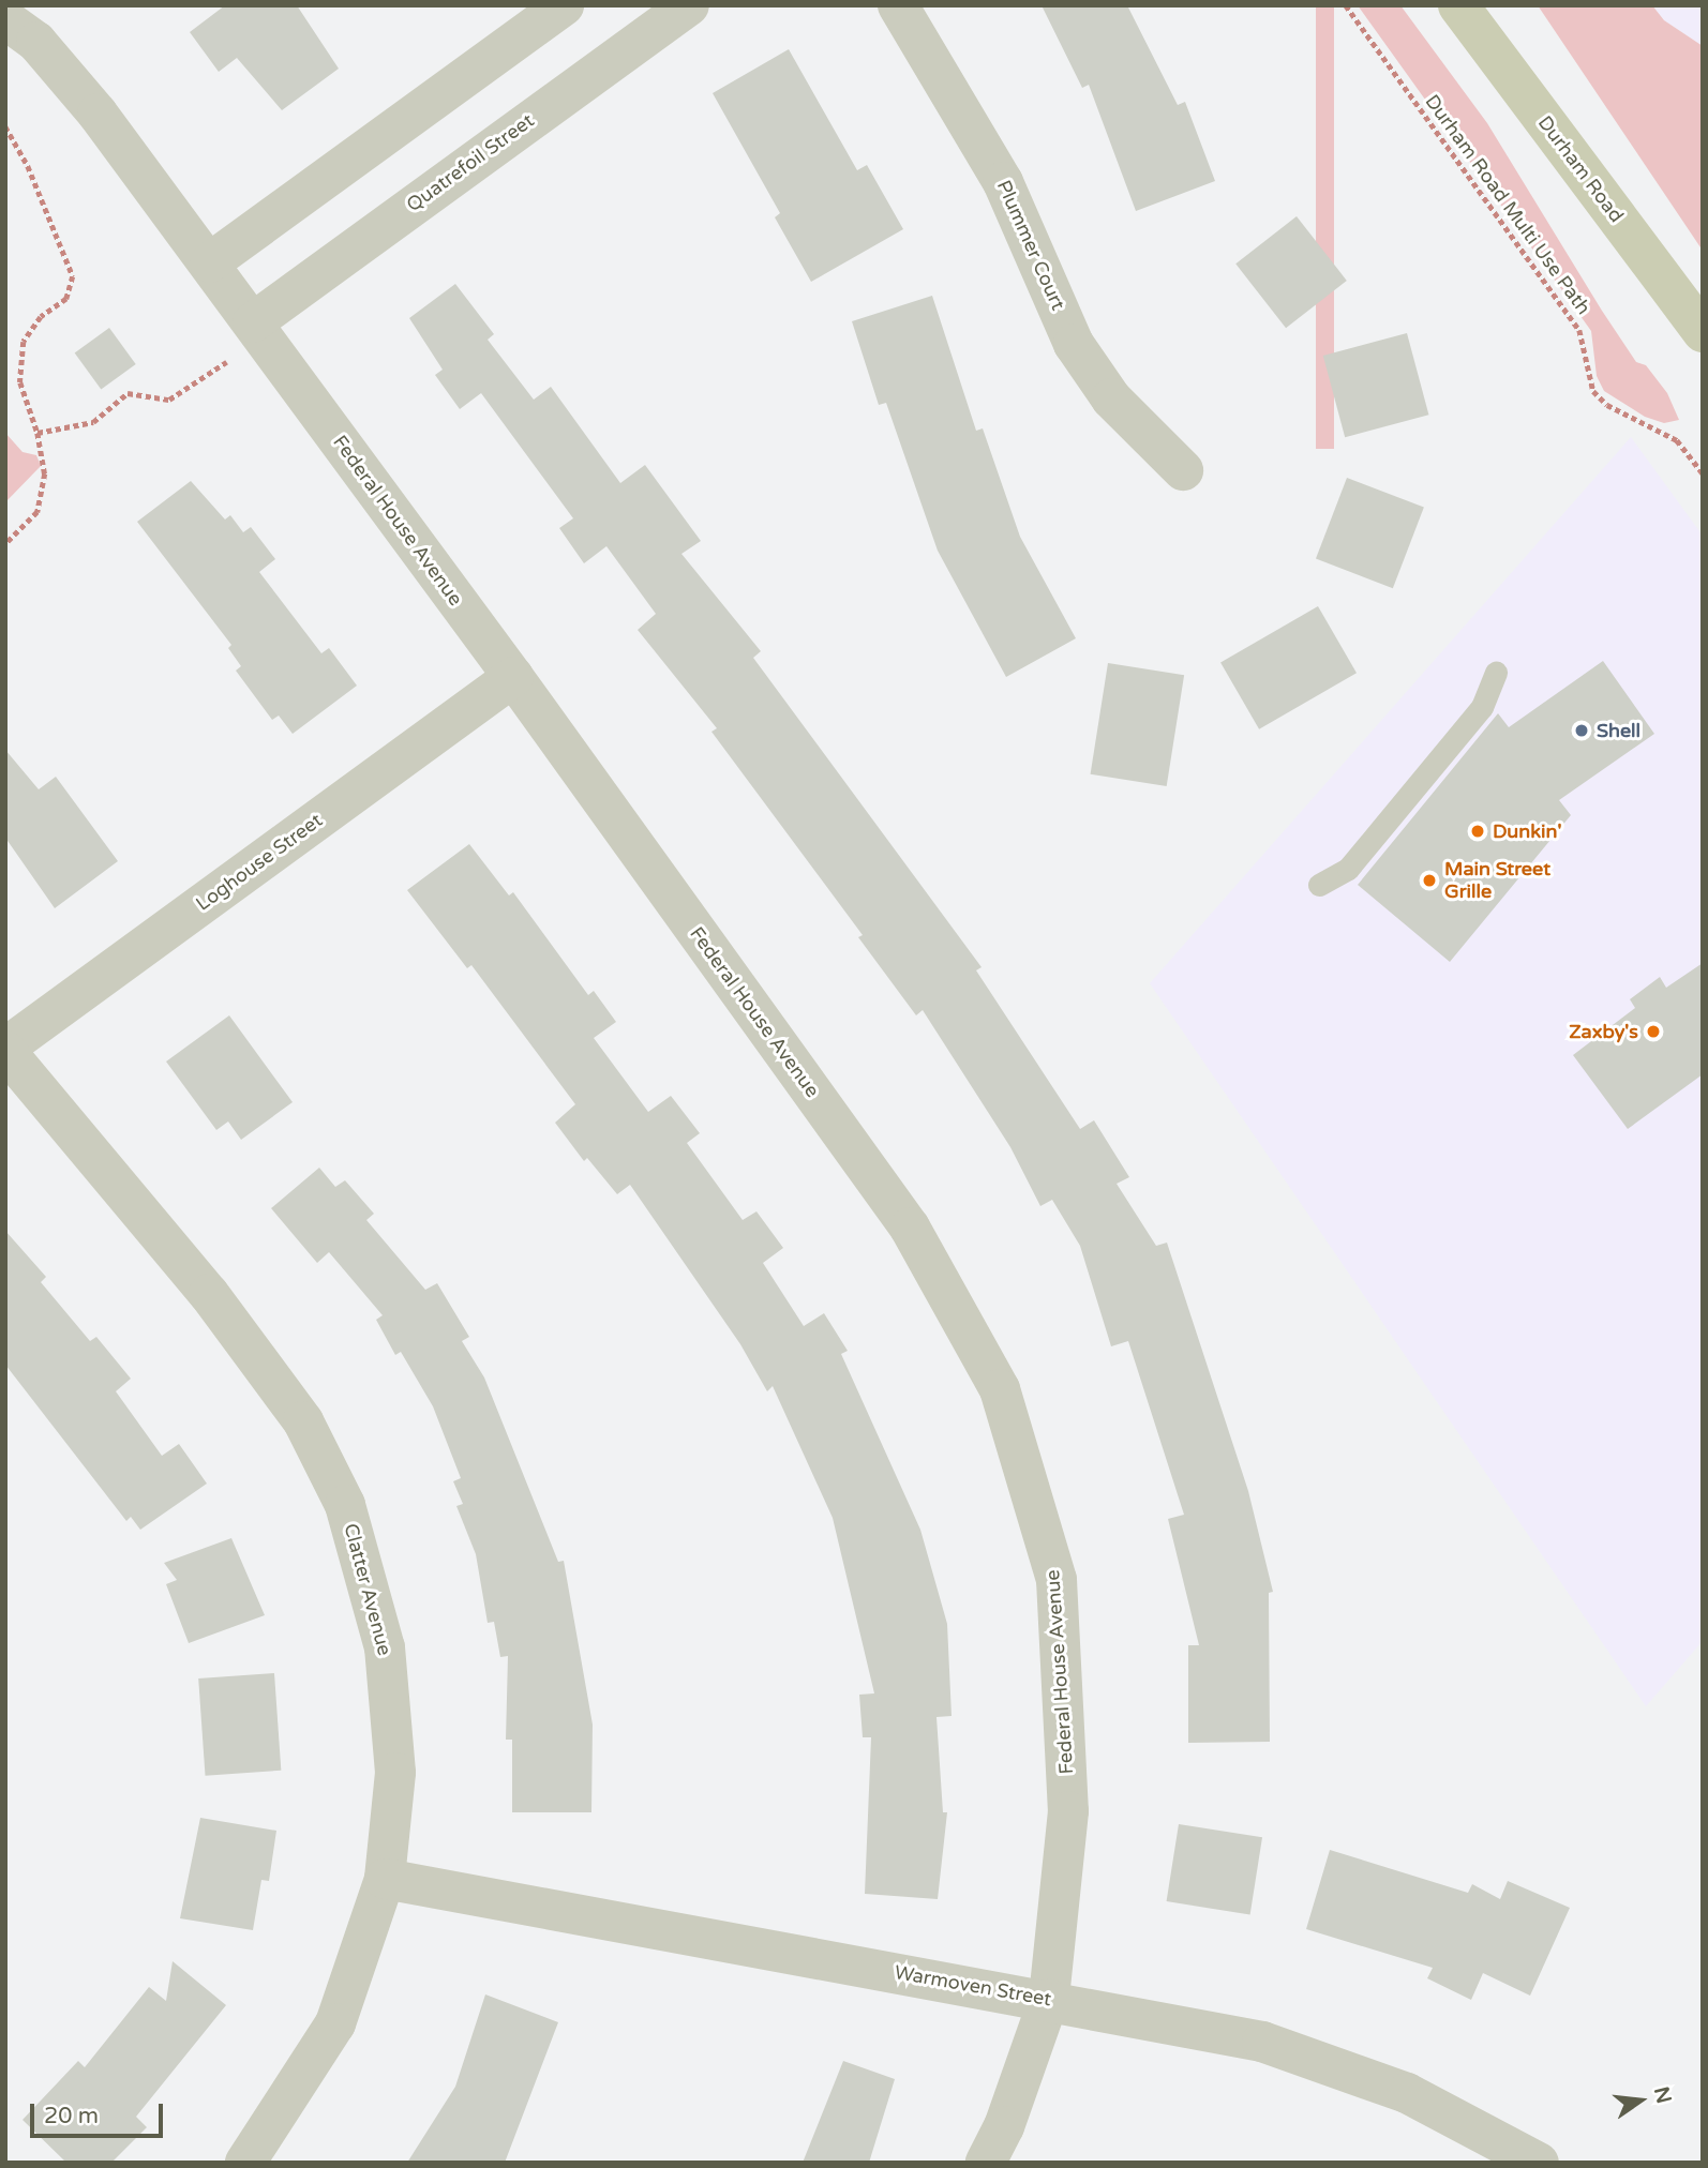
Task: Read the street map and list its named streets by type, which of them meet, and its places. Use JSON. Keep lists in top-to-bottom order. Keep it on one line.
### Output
{"streets":{"main road":["Durham Road"],"street":["Quatrefoil Street","Plummer Court","Federal House Avenue","Loghouse Street","Clatter Avenue","Warmoven Street"],"path":["Durham Road Multi Use Path"]},"crossings":[["Quatrefoil Street","Federal House Avenue"],["Federal House Avenue","Loghouse Street"],["Federal House Avenue","Warmoven Street"],["Loghouse Street","Clatter Avenue"],["Clatter Avenue","Warmoven Street"]],"places":["Shell","Dunkin'","Main Street Grille","Zaxby's"],"scale_bar":"20 m","north":"right"}
